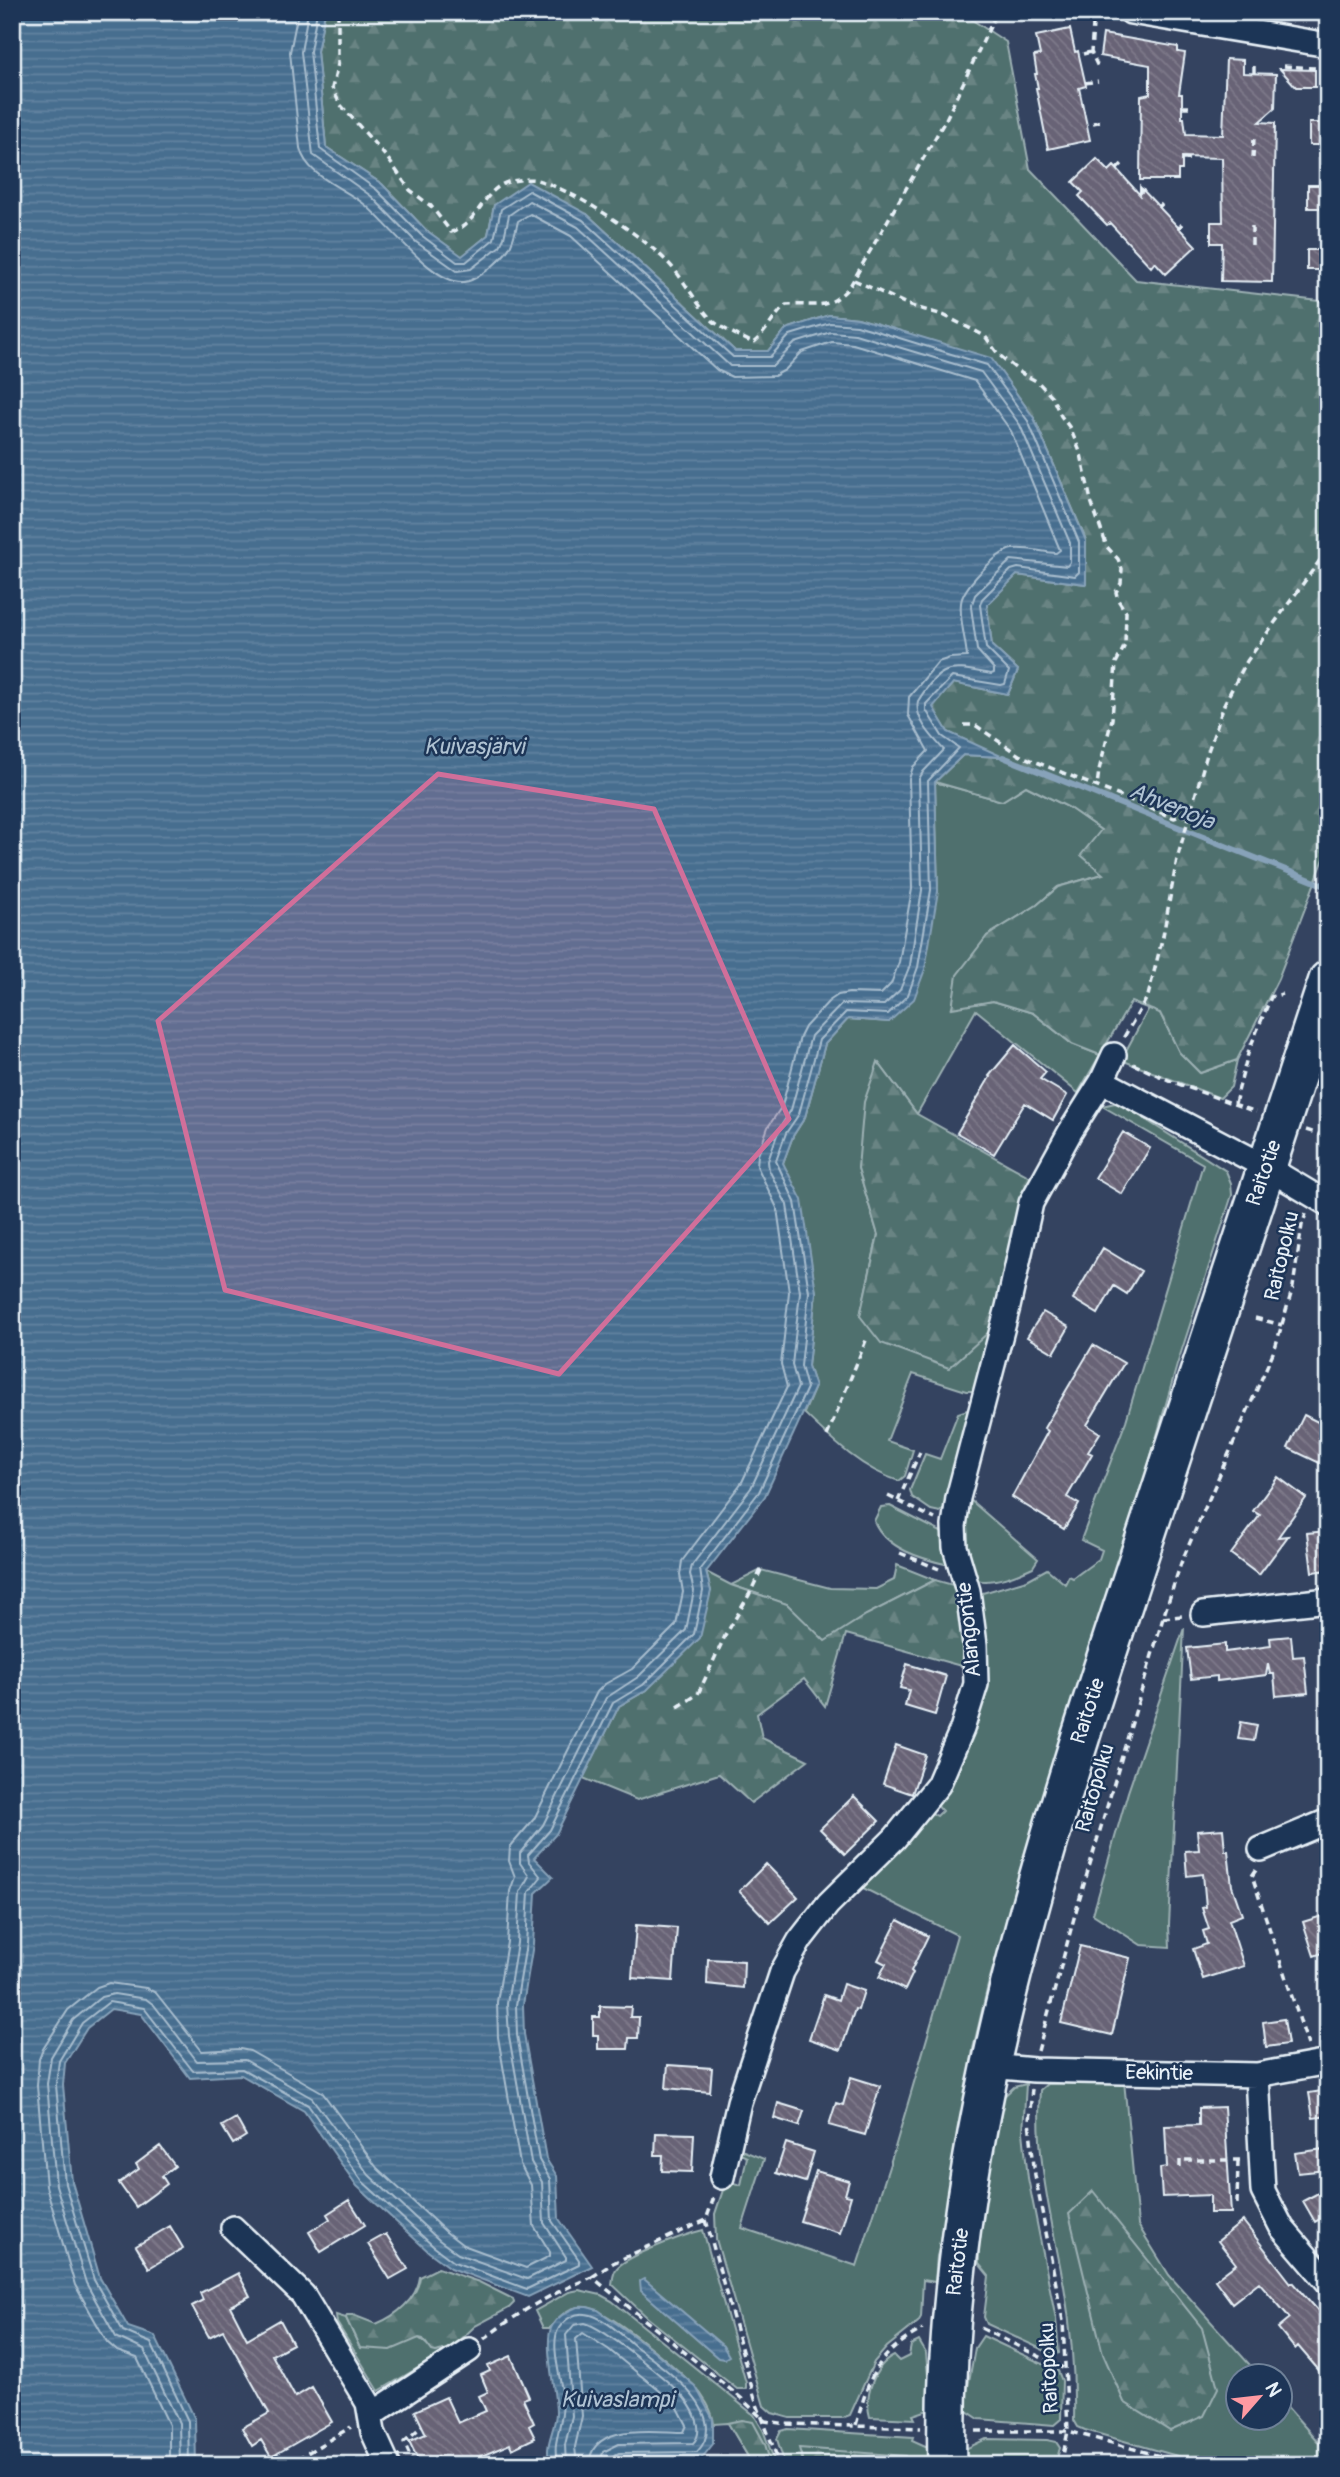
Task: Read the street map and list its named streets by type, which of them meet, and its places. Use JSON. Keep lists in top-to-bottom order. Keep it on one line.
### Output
{"streets":{"main road":["Raitotie"],"street":["Alangontie","Eekintie"],"path":["Raitopolku"]},"crossings":[["Raitotie","Eekintie"],["Raitopolku","Eekintie"]],"water":["Kuivasjärvi","Ahvenoja","Kuivaslampi"],"north":"top right"}
